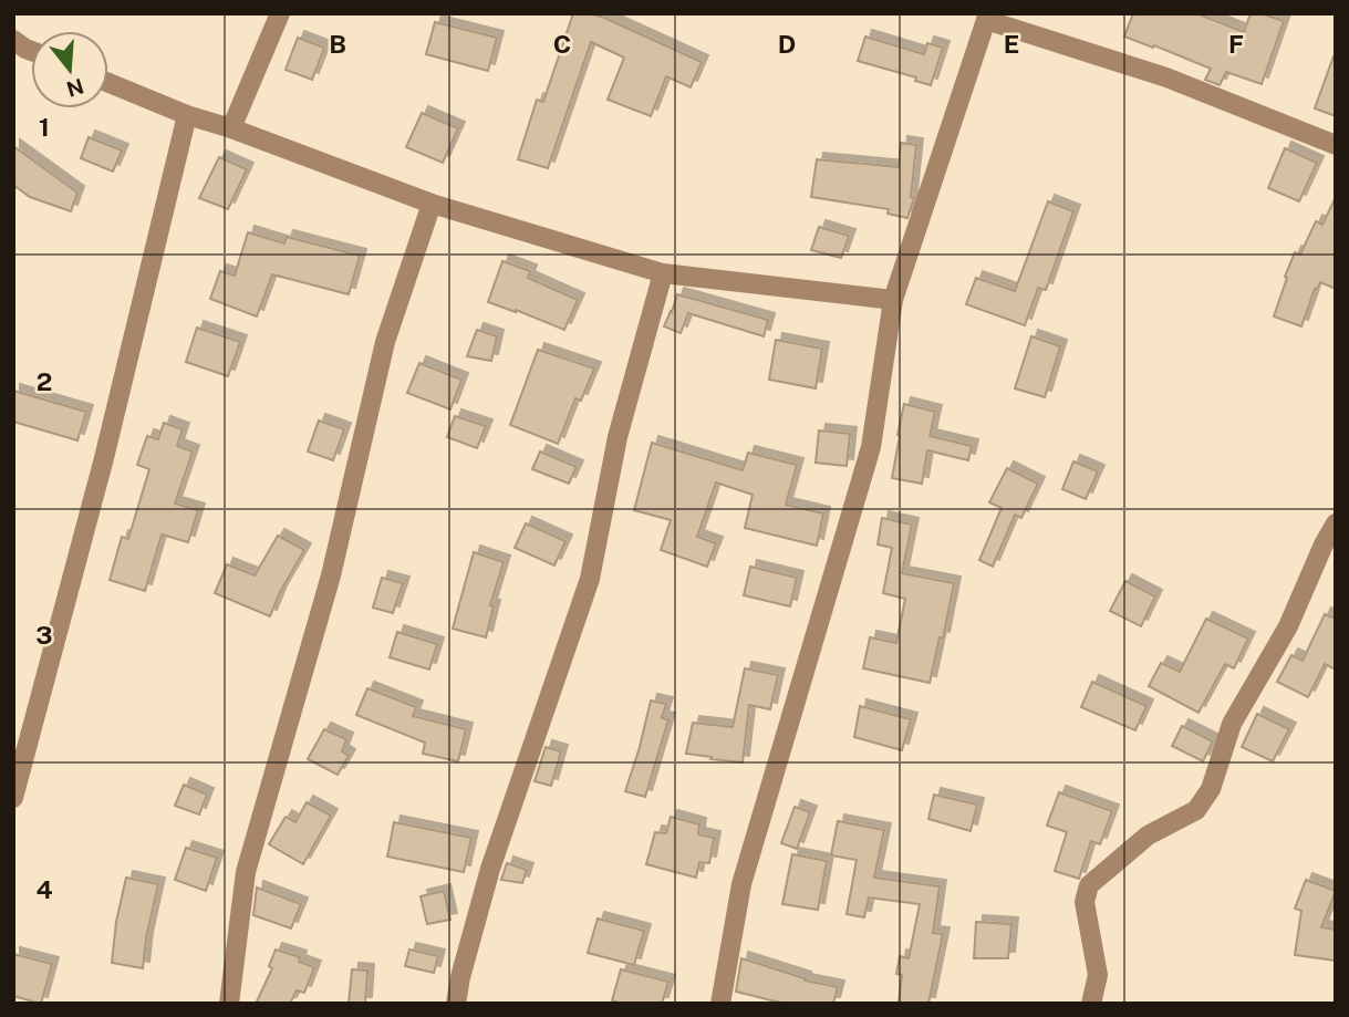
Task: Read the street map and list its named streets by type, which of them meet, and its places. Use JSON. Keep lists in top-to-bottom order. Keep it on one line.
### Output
{"north":"bottom","grid":{"columns":["B","C","D","E","F"],"rows":["1","2","3","4"]}}
